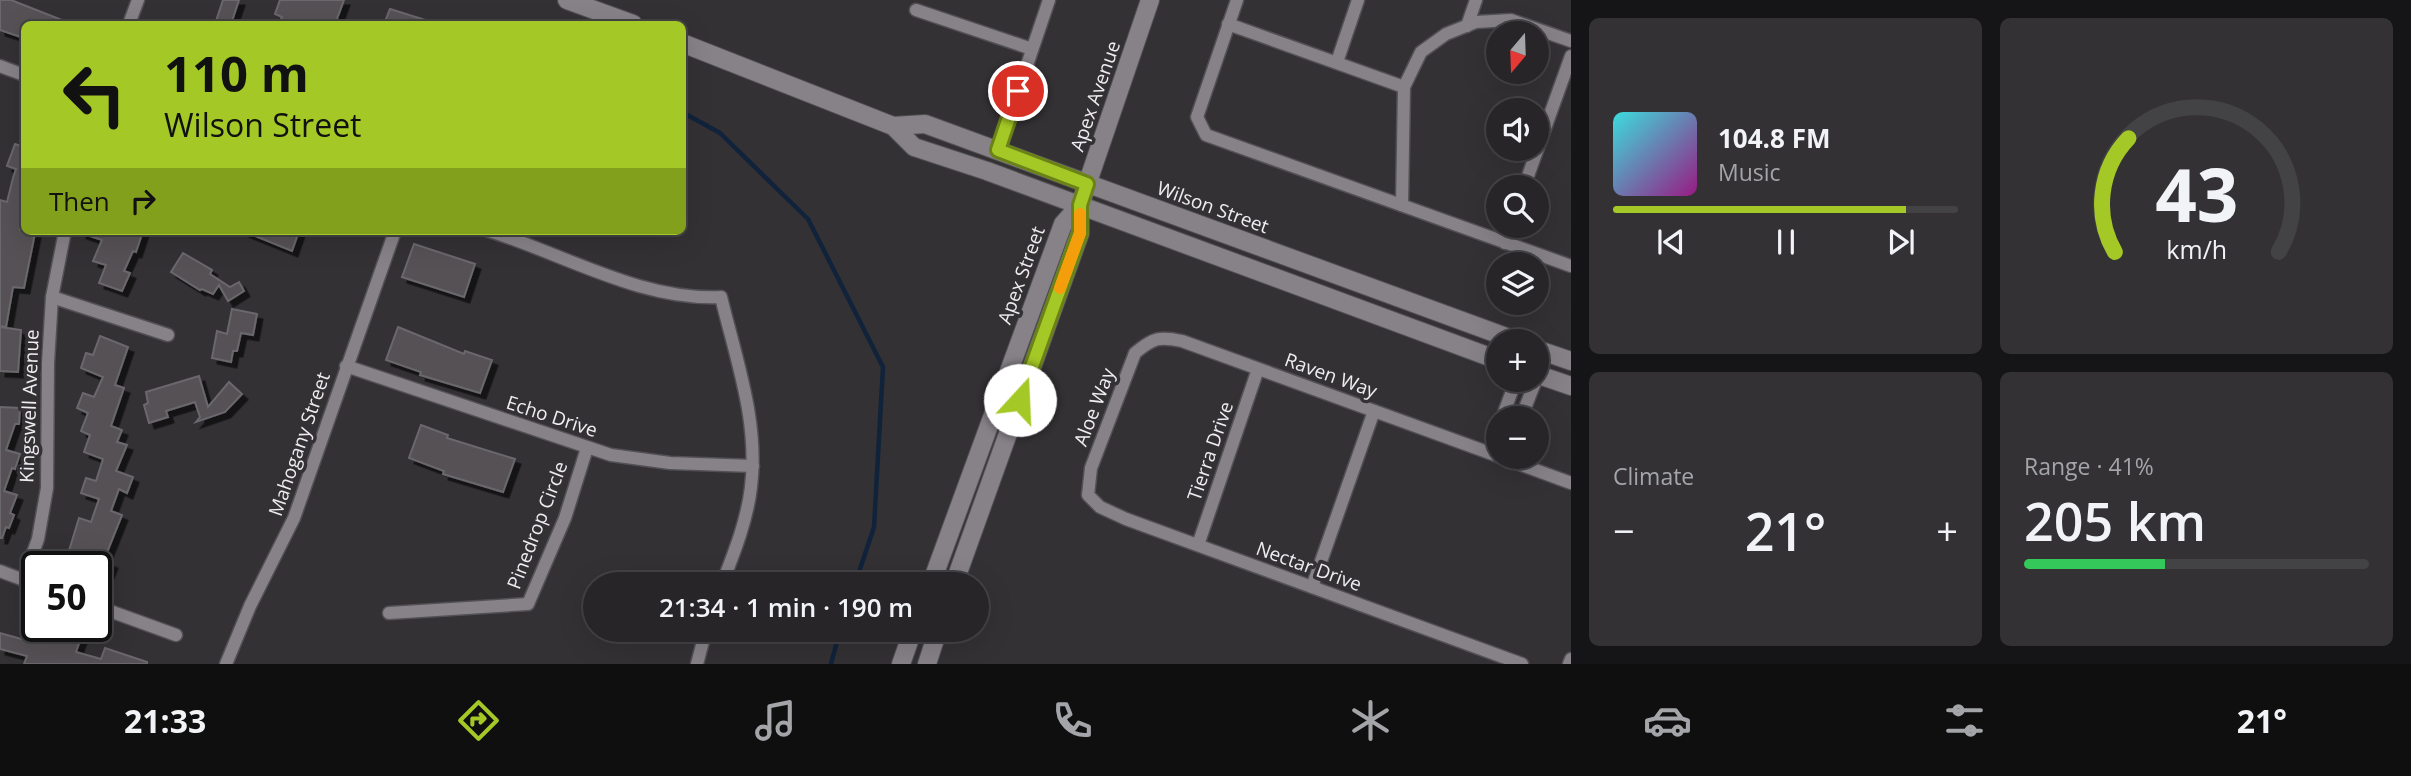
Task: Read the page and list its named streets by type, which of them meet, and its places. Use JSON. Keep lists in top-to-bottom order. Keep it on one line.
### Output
{"streets":{"street":["Apex Avenue","Wilson Street","Apex Street","Raven Way","Kingswell Avenue","Aloe Way","Echo Drive","Mahogany Street","Tierra Drive","Pinedrop Circle","Nectar Drive"]},"crossings":[["Apex Avenue","Wilson Street"],["Apex Avenue","Apex Street"],["Wilson Street","Apex Street"],["Raven Way","Aloe Way"],["Raven Way","Tierra Drive"],["Aloe Way","Nectar Drive"],["Echo Drive","Mahogany Street"],["Echo Drive","Pinedrop Circle"],["Tierra Drive","Nectar Drive"]],"north":"bottom","page":{"map_buttons":["+","−"],"turn":["110 m","Wilson Street"],"song":["104.8 FM","Music"],"then":"Then","tile":["Climate",["Range · 41%","205 km"]],"heat":["−","21°","+"],"limit":"50","trip":"21:34 · 1 min · 190 m","tabs":["21:33","21°"],"gauge":["43","km/h"]}}
